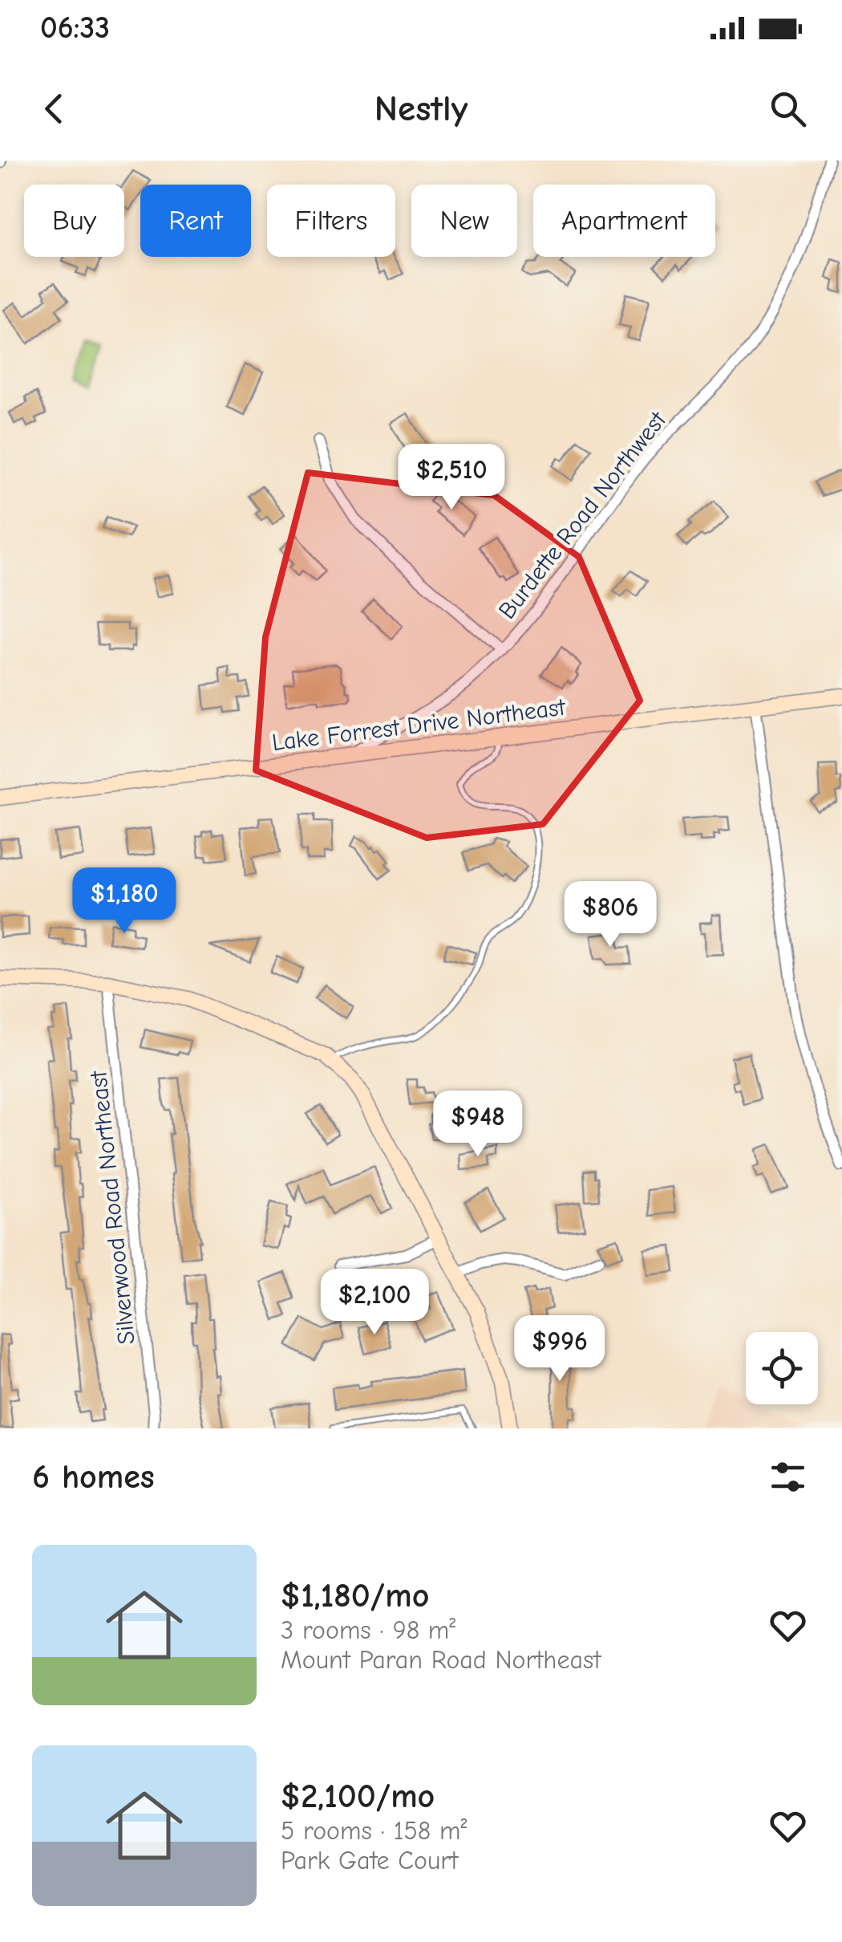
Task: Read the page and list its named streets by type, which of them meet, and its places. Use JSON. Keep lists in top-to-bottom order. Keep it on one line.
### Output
{"streets":{"street":["Burdette Road Northwest","Lake Forrest Drive Northeast","Silverwood Road Northeast"]},"crossings":[["Burdette Road Northwest","Lake Forrest Drive Northeast"]],"page":{"status":"06:33","header":"Nestly","chip":["Buy","Rent","Filters","New","Apartment"],"price":["$2,510","$1,180","$806","$948","$2,100","$996"],"heading":"6 homes","list":[{"name":"$1,180/mo","note":"3 rooms · 98 m² · Mount Paran Road Northeast"},{"name":"$2,100/mo","note":"5 rooms · 158 m² · Park Gate Court"}]}}
